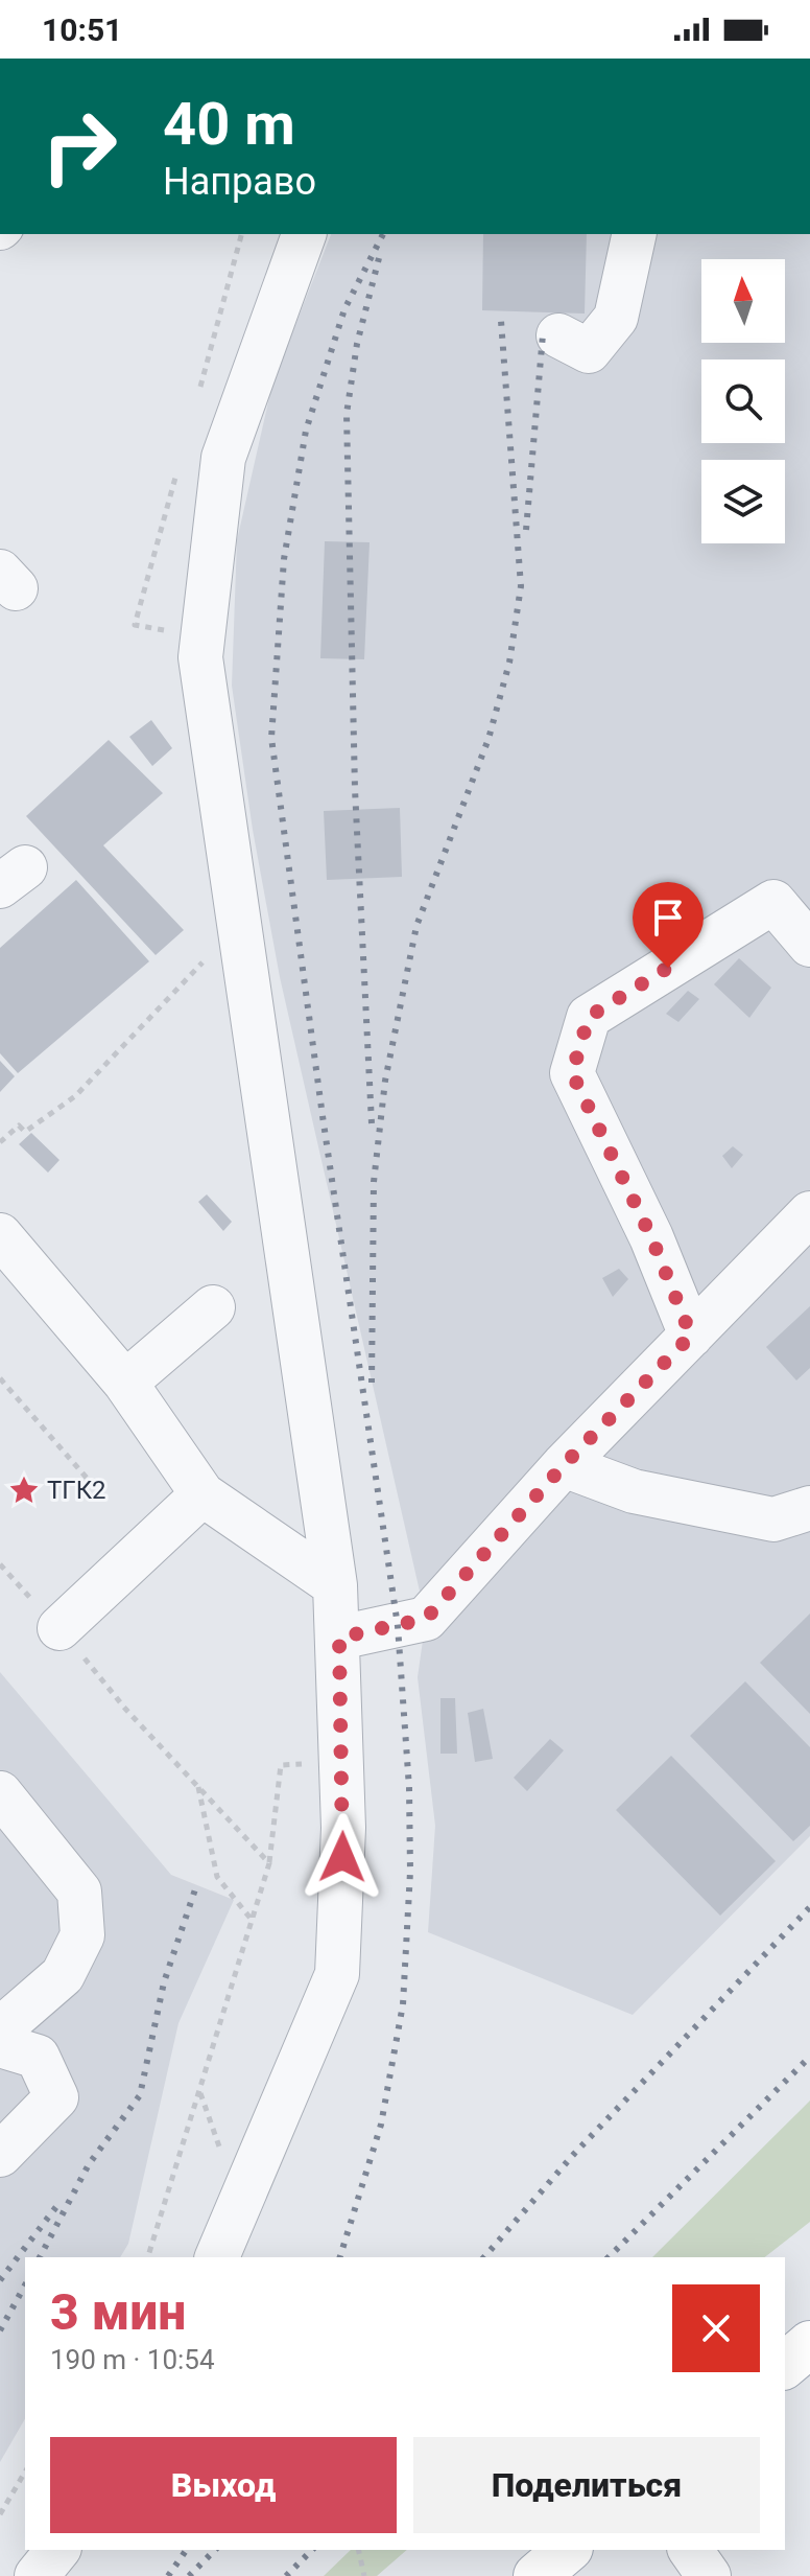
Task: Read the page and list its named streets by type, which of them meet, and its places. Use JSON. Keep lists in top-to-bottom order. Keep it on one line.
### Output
{"places":{"place":["ТГК2"]},"north":"top","page":{"status":"10:51","turn":["40 m","Направо"],"heading":["3 мин","190 m · 10:54"],"buttons":["Выход","Поделиться"]}}
